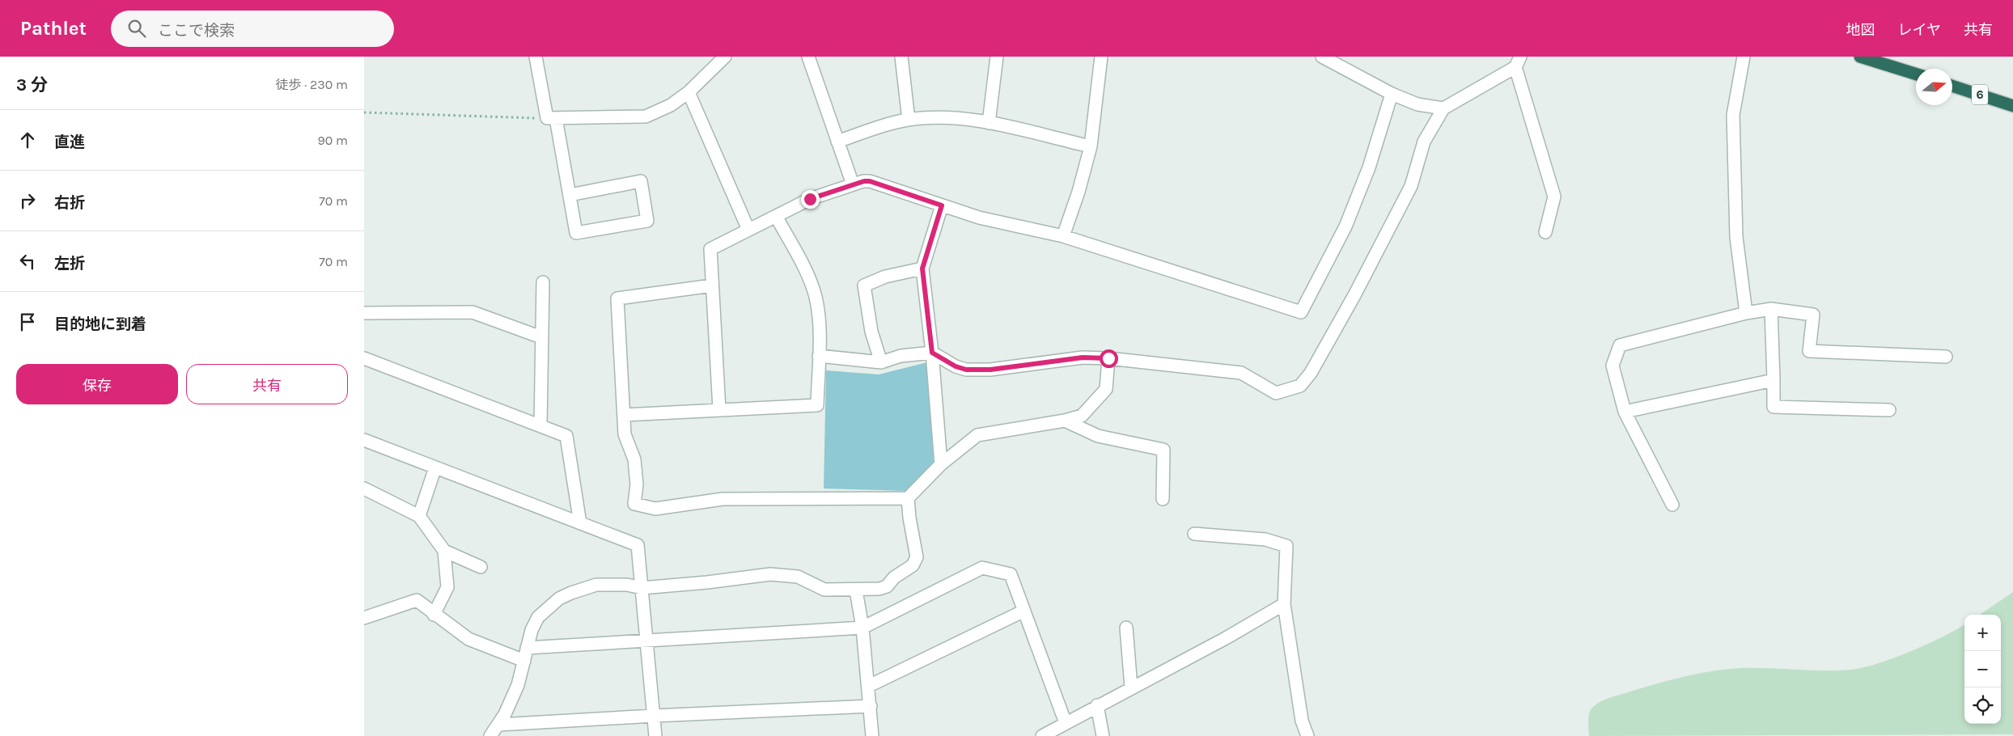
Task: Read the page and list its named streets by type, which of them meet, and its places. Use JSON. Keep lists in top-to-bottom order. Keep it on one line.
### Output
{"streets":{"highway":["6"]},"north":"right","page":{"header":"Pathlet","search":"ここで検索","nav":["地図","レイヤ","共有"],"heading":["3 分","徒歩 · 230 m"],"list":[["直進","90 m"],["右折","70 m"],["左折","70 m"],"目的地に到着"],"buttons":["保存","共有"],"map_buttons":["+","−"]}}
